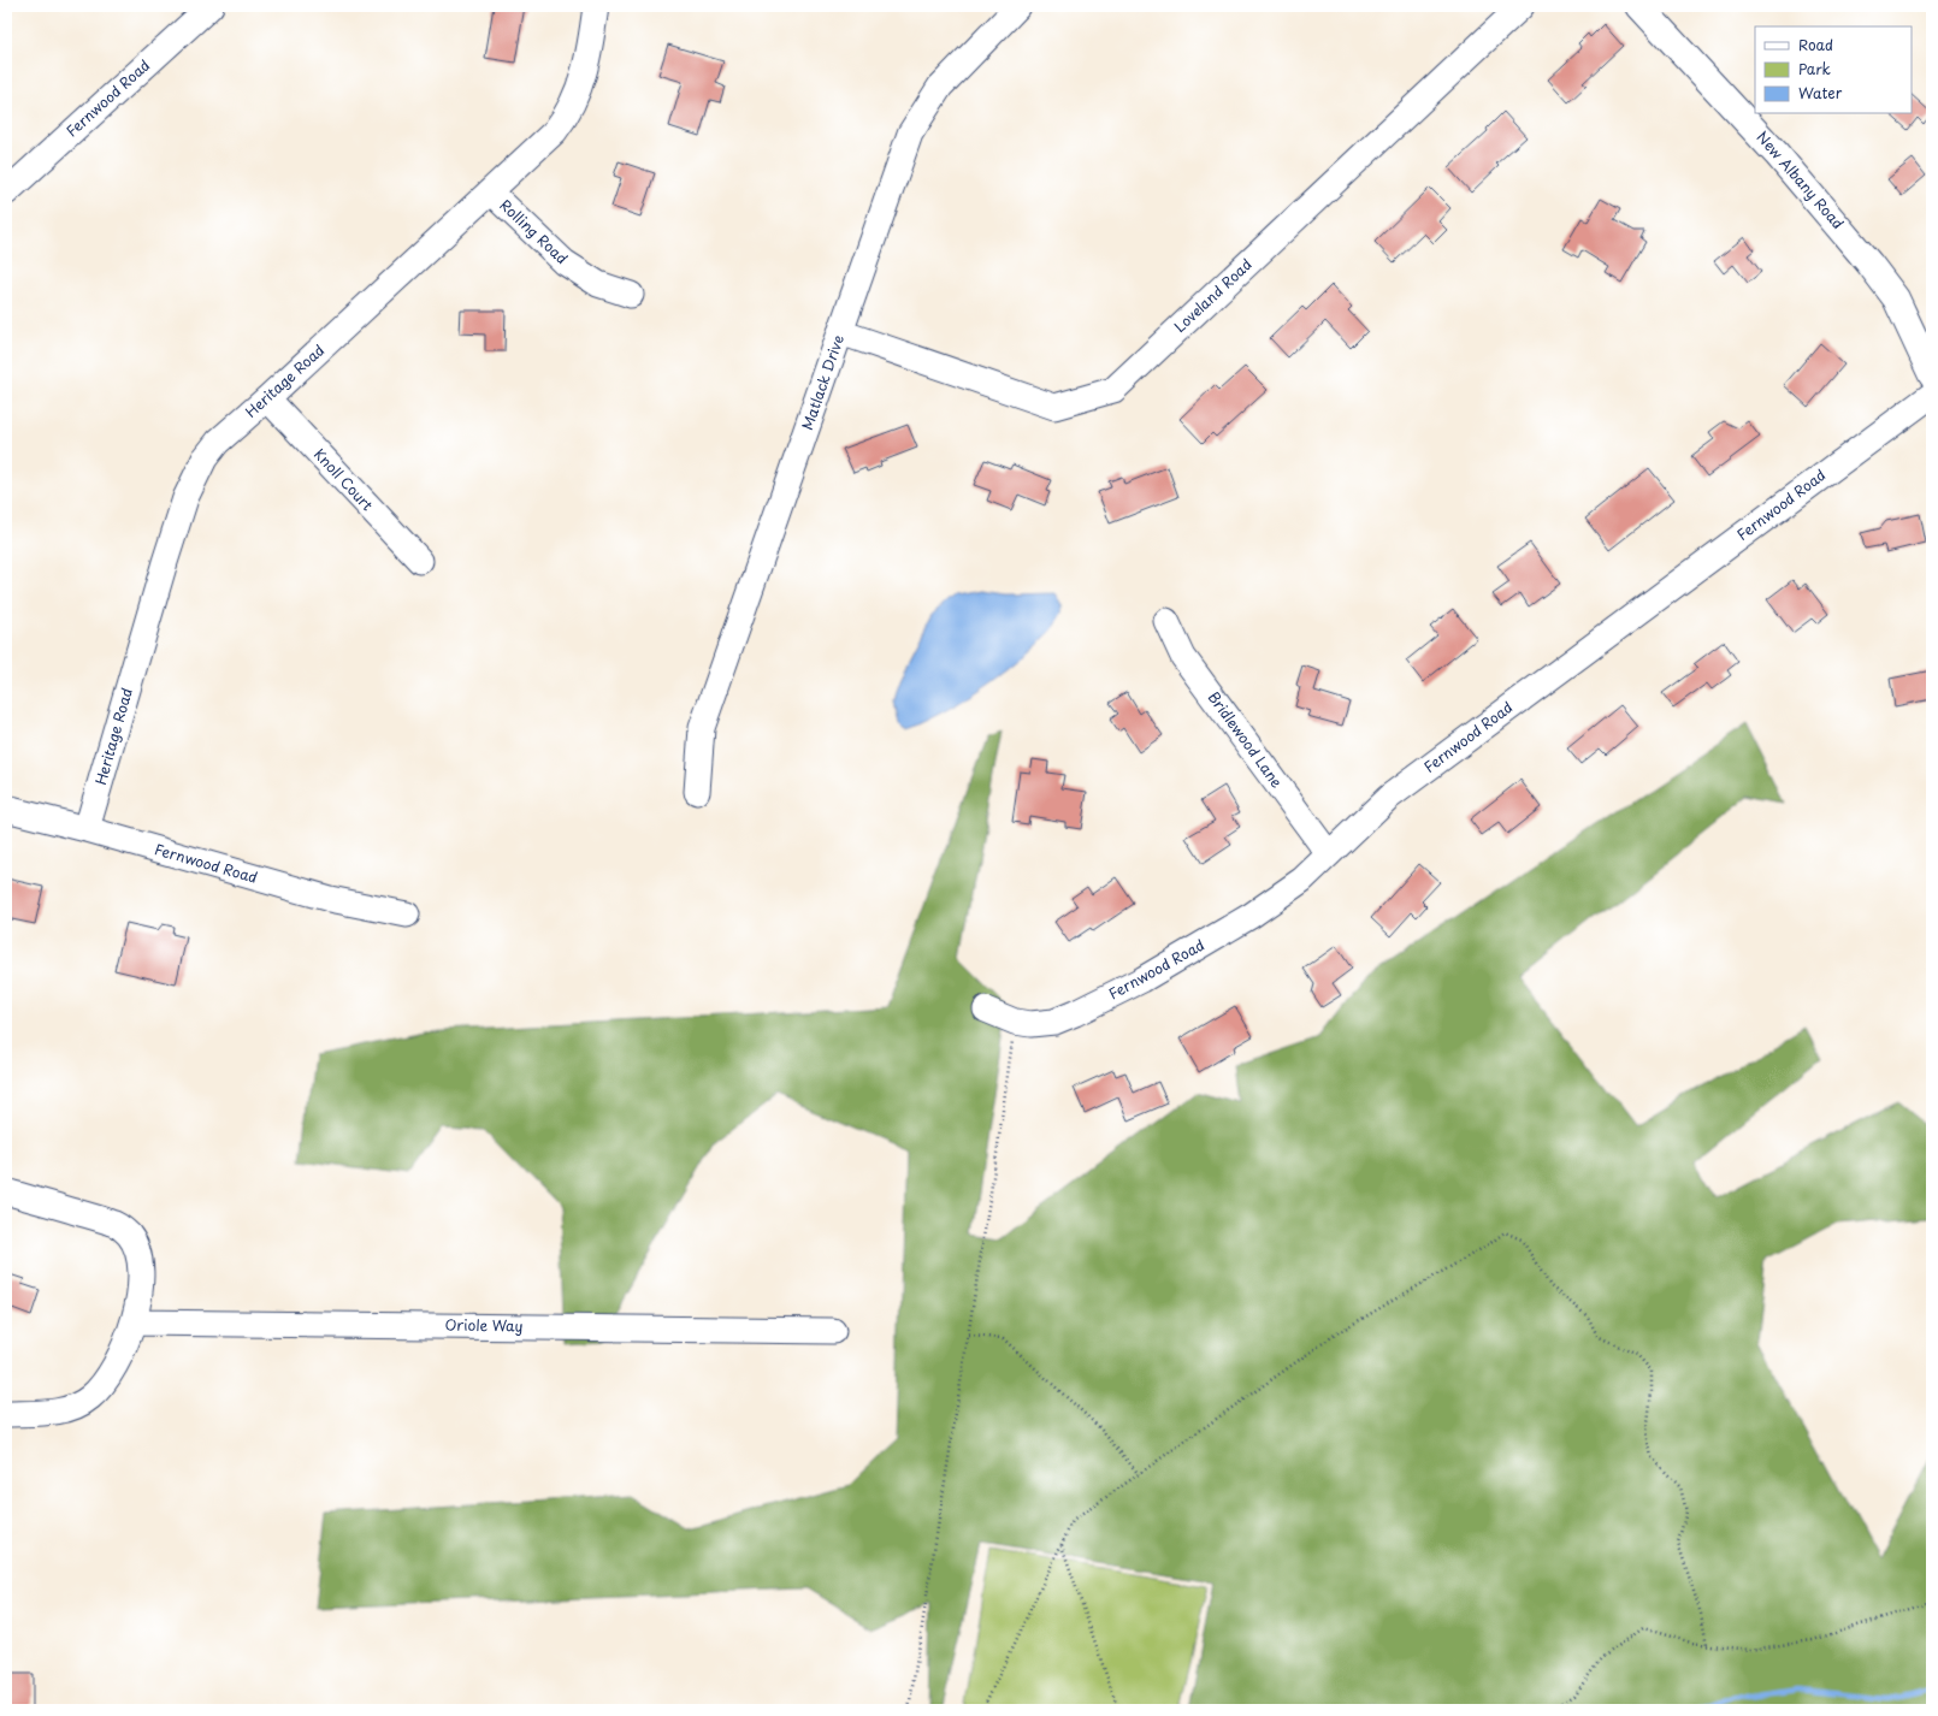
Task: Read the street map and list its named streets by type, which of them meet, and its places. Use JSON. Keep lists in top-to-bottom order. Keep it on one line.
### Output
{"streets":{"main road":["New Albany Road"],"street":["Fernwood Road","Rolling Road","Loveland Road","Heritage Road","Matlack Drive","Knoll Court","Bridlewood Lane","Oriole Way"]},"crossings":[["Fernwood Road","Heritage Road"],["Fernwood Road","Bridlewood Lane"],["Rolling Road","Heritage Road"],["Loveland Road","Matlack Drive"],["Heritage Road","Knoll Court"]],"legend":["Road","Park","Water"]}
